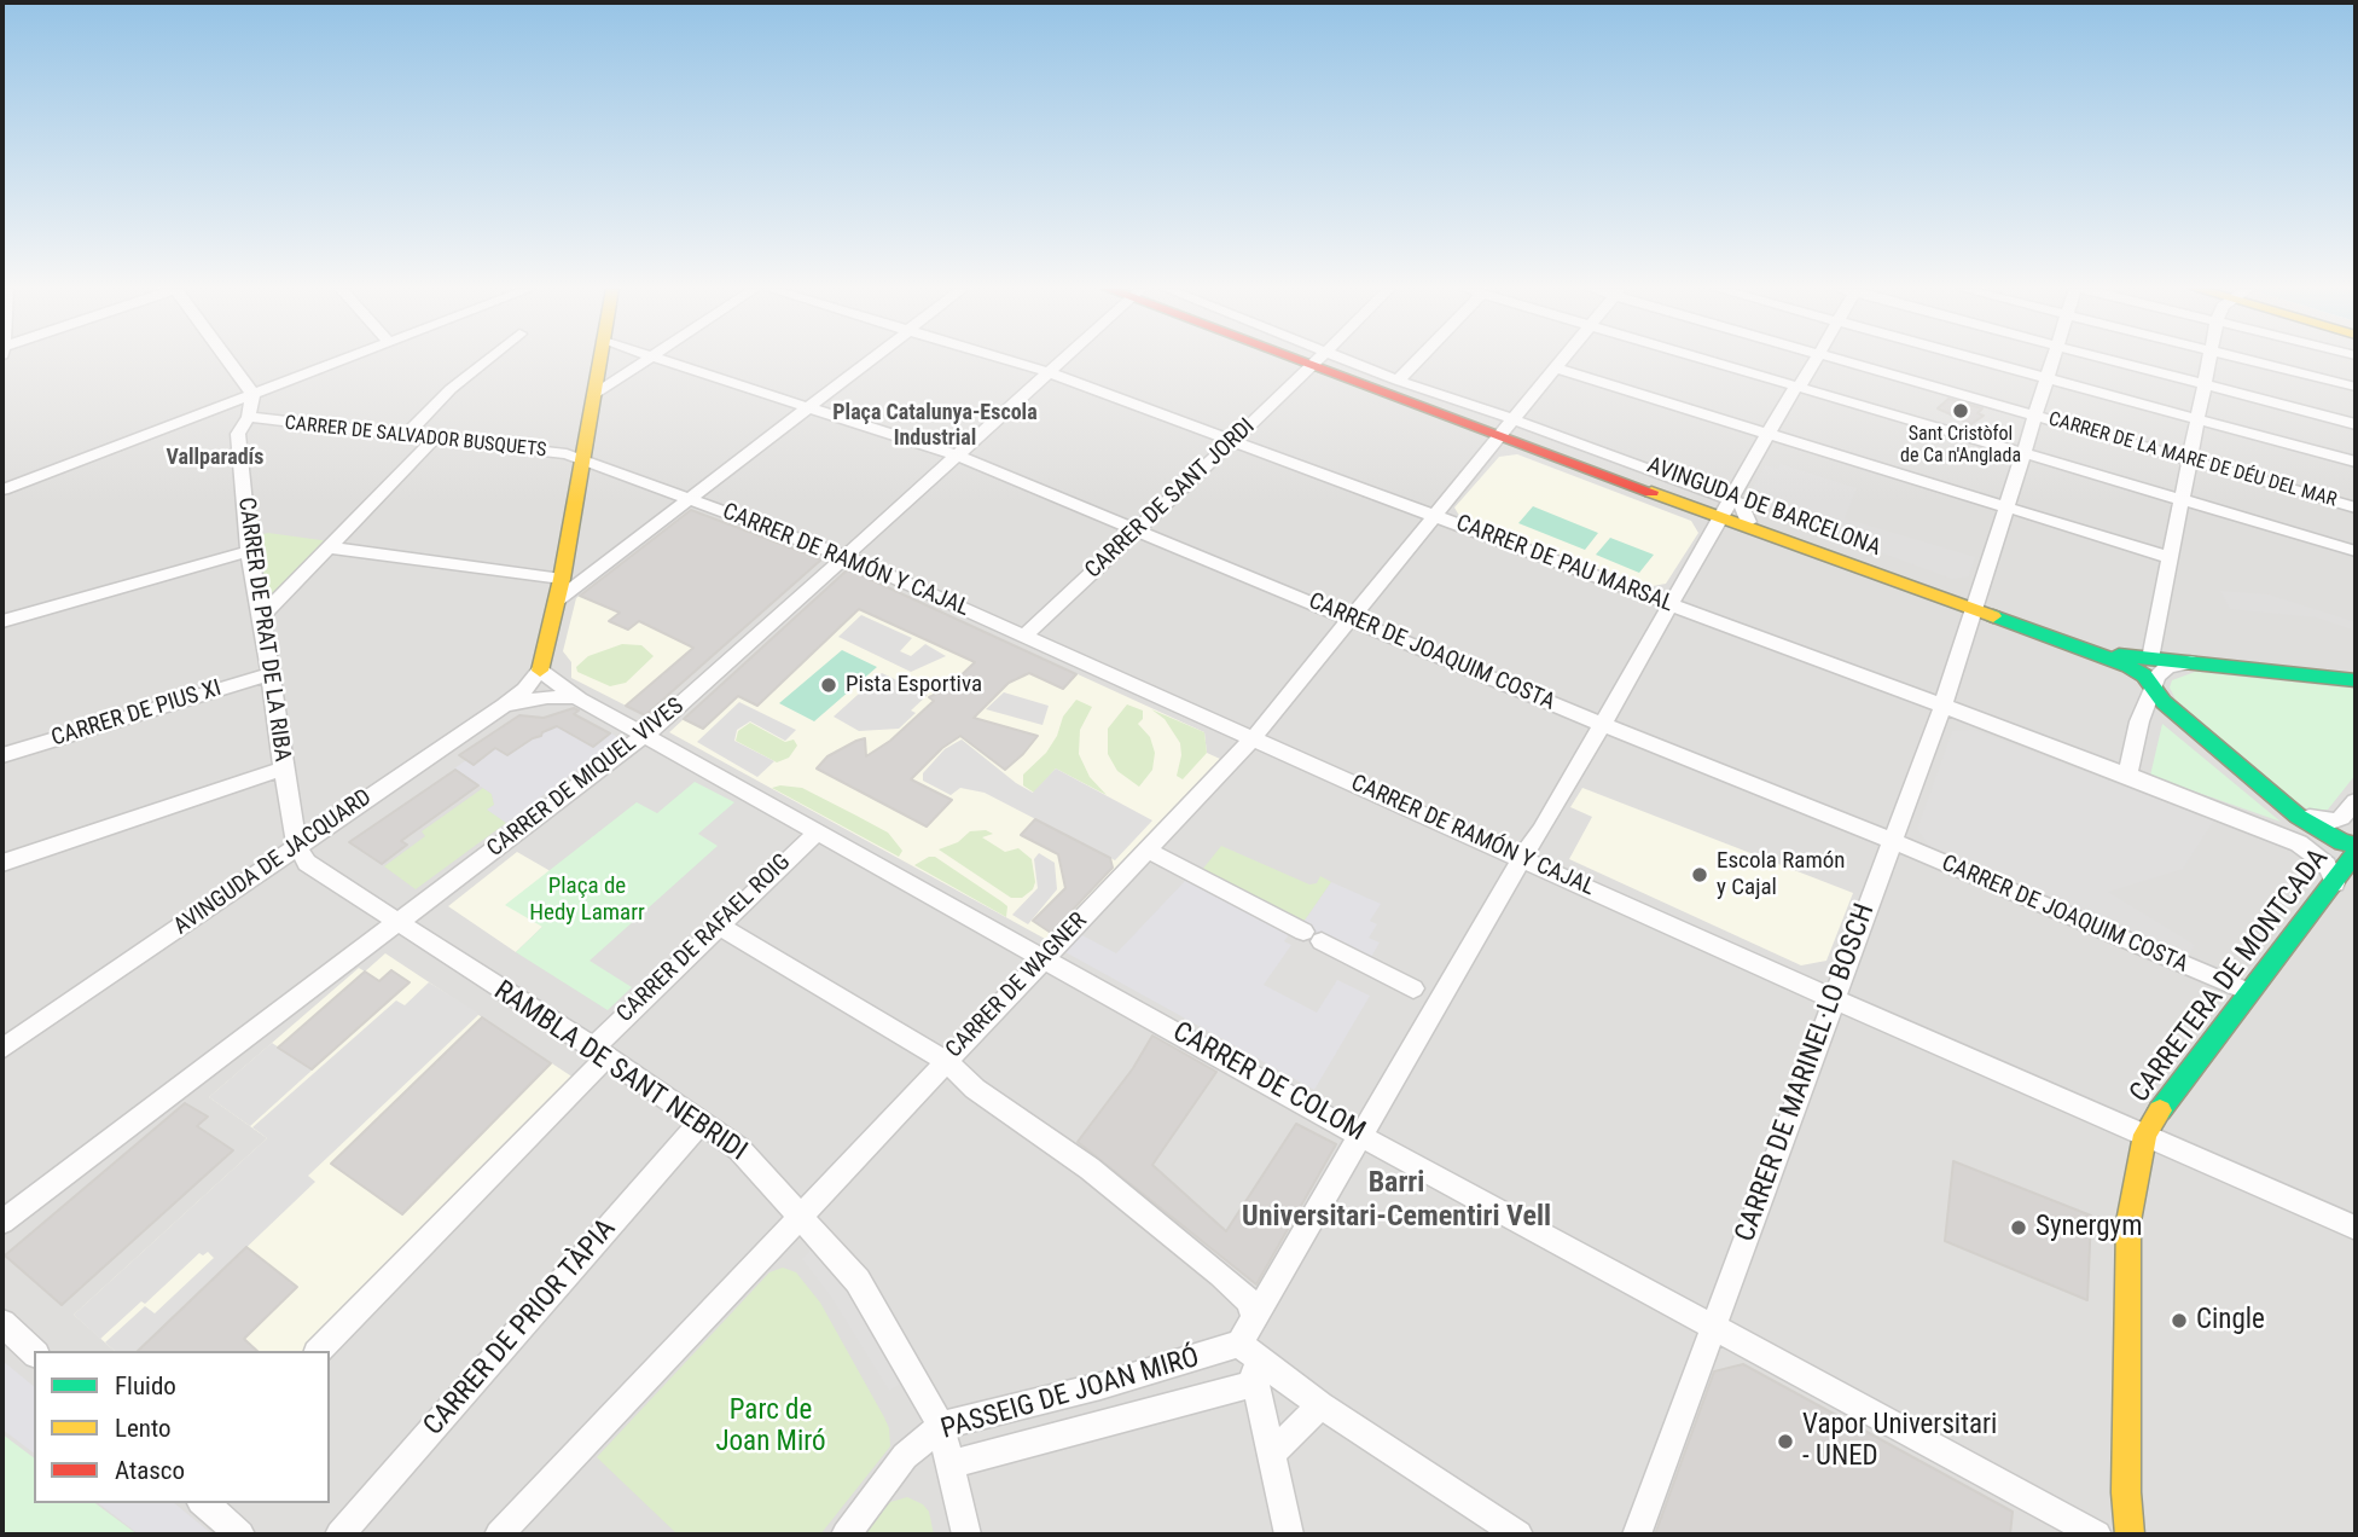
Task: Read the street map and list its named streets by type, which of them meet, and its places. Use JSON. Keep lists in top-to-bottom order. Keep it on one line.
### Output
{"streets":{"street":["CARRER DE SALVADOR BUSQUETS","CARRER DE LA MARE DE DÉU DEL MAR","CARRER DE SANT JORDI","AVINGUDA DE BARCELONA","CARRER DE RAMÓN Y CAJAL","CARRER DE PAU MARSAL","CARRER DE PRAT DE LA RIBA","CARRER DE JOAQUIM COSTA","CARRER DE PIUS XI","CARRER DE MIQUEL VIVES","AVINGUDA DE JACQUARD","CARRER DE RAFAEL ROIG","CARRETERA DE MONTCADA","CARRER DE WAGNER","RAMBLA DE SANT NEBRIDI","CARRER DE MARINEL·LO BOSCH","CARRER DE COLOM","CARRER DE PRIOR TÀPIA","PASSEIG DE JOAN MIRÓ"]},"crossings":[["CARRER DE SALVADOR BUSQUETS","CARRER DE RAMÓN Y CAJAL"],["CARRER DE SALVADOR BUSQUETS","CARRER DE PRAT DE LA RIBA"],["CARRER DE LA MARE DE DÉU DEL MAR","CARRER DE MARINEL·LO BOSCH"],["CARRER DE SANT JORDI","CARRER DE RAMÓN Y CAJAL"],["CARRER DE SANT JORDI","CARRER DE PAU MARSAL"],["CARRER DE SANT JORDI","CARRER DE JOAQUIM COSTA"],["AVINGUDA DE BARCELONA","CARRER DE WAGNER"],["AVINGUDA DE BARCELONA","CARRER DE MARINEL·LO BOSCH"],["CARRER DE RAMÓN Y CAJAL","CARRER DE MIQUEL VIVES"],["CARRER DE RAMÓN Y CAJAL","CARRETERA DE MONTCADA"],["CARRER DE RAMÓN Y CAJAL","CARRER DE WAGNER"],["CARRER DE RAMÓN Y CAJAL","CARRER DE MARINEL·LO BOSCH"],["CARRER DE PAU MARSAL","CARRER DE MIQUEL VIVES"],["CARRER DE PAU MARSAL","CARRETERA DE MONTCADA"],["CARRER DE PAU MARSAL","CARRER DE WAGNER"],["CARRER DE PAU MARSAL","CARRER DE MARINEL·LO BOSCH"],["CARRER DE PRAT DE LA RIBA","CARRER DE PIUS XI"],["CARRER DE PRAT DE LA RIBA","AVINGUDA DE JACQUARD"],["CARRER DE PRAT DE LA RIBA","RAMBLA DE SANT NEBRIDI"],["CARRER DE JOAQUIM COSTA","CARRER DE MIQUEL VIVES"],["CARRER DE JOAQUIM COSTA","CARRETERA DE MONTCADA"],["CARRER DE JOAQUIM COSTA","CARRER DE WAGNER"],["CARRER DE JOAQUIM COSTA","CARRER DE MARINEL·LO BOSCH"],["CARRER DE MIQUEL VIVES","RAMBLA DE SANT NEBRIDI"],["CARRER DE MIQUEL VIVES","CARRER DE COLOM"],["AVINGUDA DE JACQUARD","RAMBLA DE SANT NEBRIDI"],["AVINGUDA DE JACQUARD","CARRER DE COLOM"],["CARRER DE RAFAEL ROIG","RAMBLA DE SANT NEBRIDI"],["CARRER DE RAFAEL ROIG","CARRER DE COLOM"],["CARRER DE WAGNER","RAMBLA DE SANT NEBRIDI"],["CARRER DE WAGNER","CARRER DE COLOM"],["RAMBLA DE SANT NEBRIDI","CARRER DE PRIOR TÀPIA"],["RAMBLA DE SANT NEBRIDI","PASSEIG DE JOAN MIRÓ"],["CARRER DE MARINEL·LO BOSCH","CARRER DE COLOM"]],"districts":["Plaça Catalunya-Escola Industrial","Vallparadís","Barri Universitari-Cementiri Vell"],"parks":["Plaça de Hedy Lamarr","Parc de Joan Miró"],"places":["Sant Cristòfol de Ca n'Anglada","Pista Esportiva","Escola Ramón y Cajal","Synergym","Cingle","Vapor Universitari - UNED"],"legend":["Fluido","Lento","Atasco"]}
